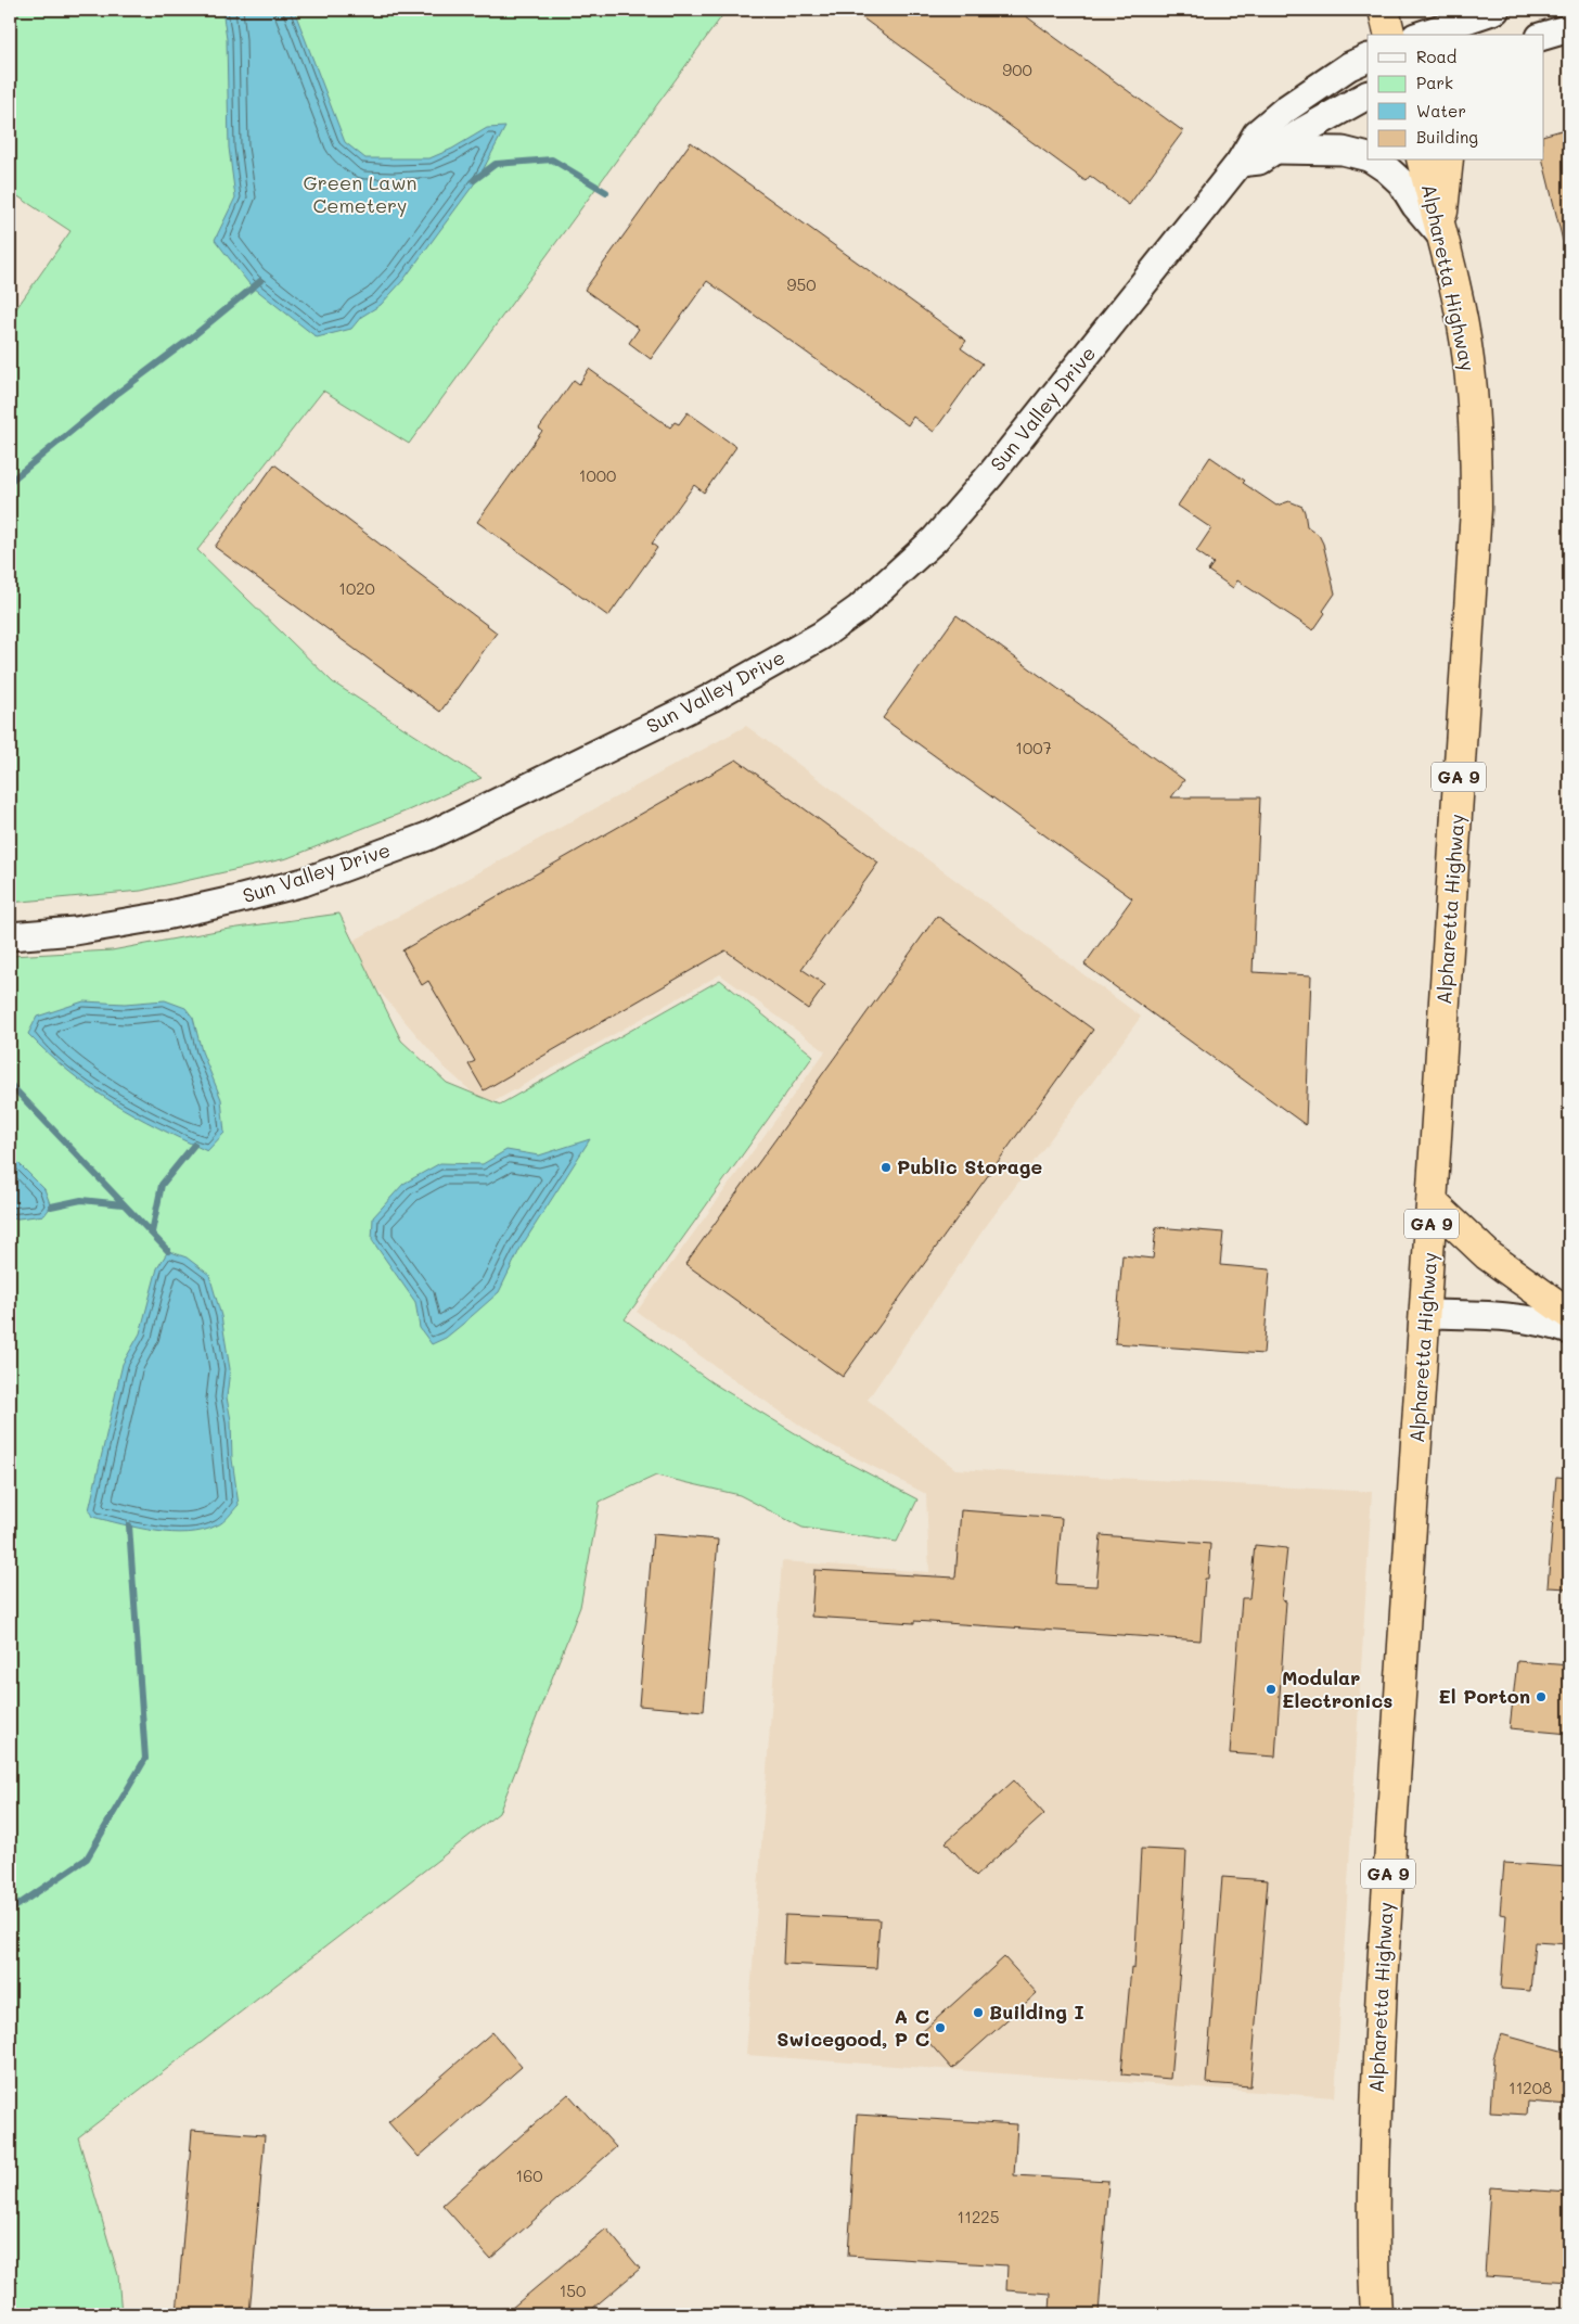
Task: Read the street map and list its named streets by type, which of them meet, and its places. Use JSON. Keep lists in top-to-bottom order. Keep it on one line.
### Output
{"streets":{"highway":["Alpharetta Highway","GA 9"],"street":["Sun Valley Drive"]},"parks":["Green Lawn Cemetery"],"places":["Public Storage","Modular Electronics","El Porton","Building I","A C Swicegood, P C"],"house_numbers":["900","950","1000","1020","1007","11208","160","11225","150"],"legend":["Road","Park","Water","Building"]}
